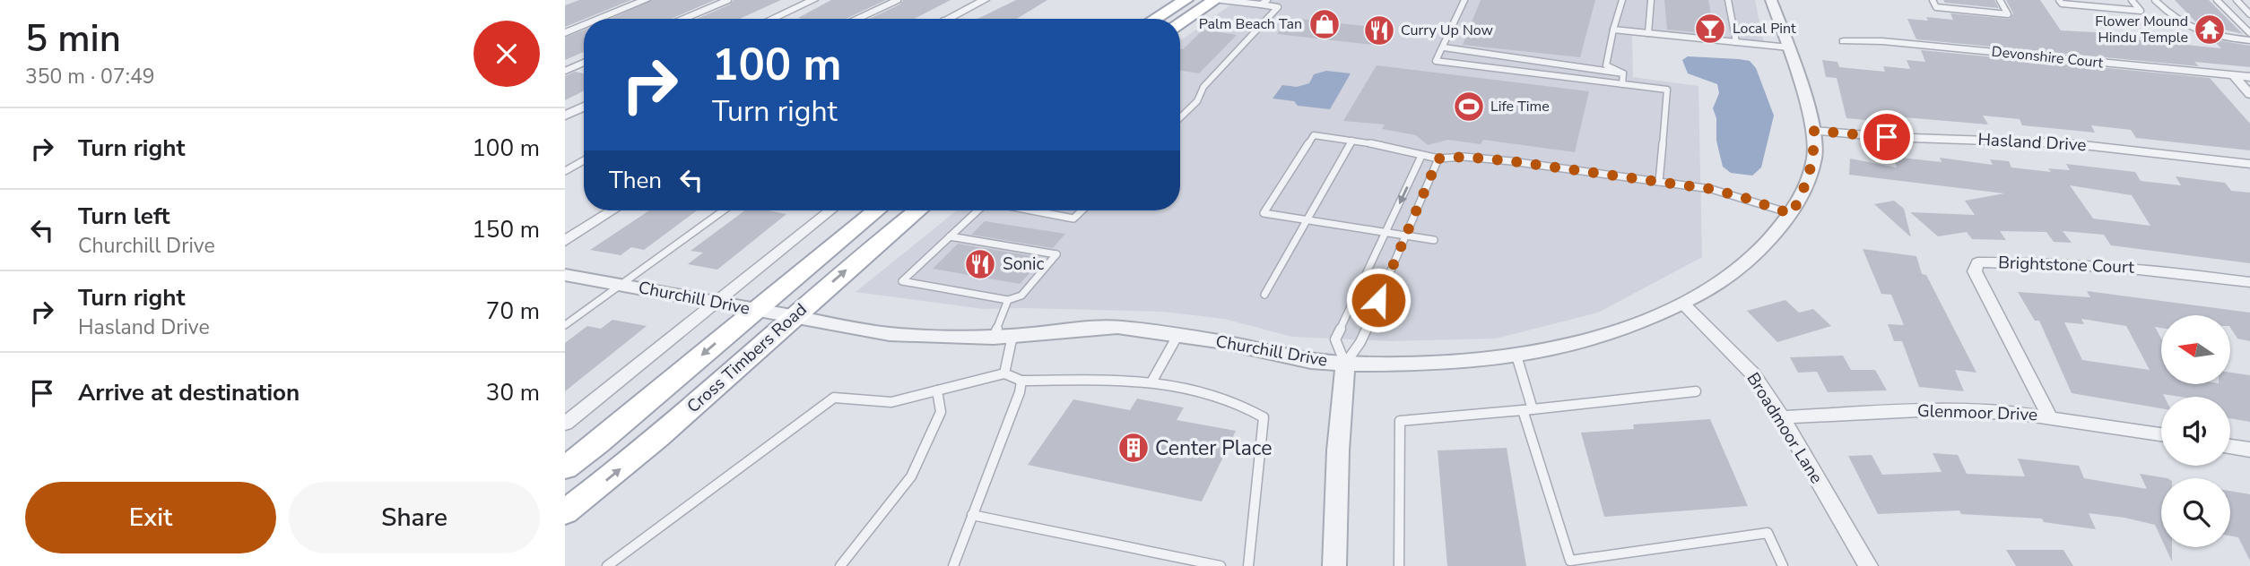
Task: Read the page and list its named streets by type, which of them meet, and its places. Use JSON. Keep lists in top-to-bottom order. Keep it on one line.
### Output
{"streets":{"main road":["Cross Timbers Road"],"street":["Devonshire Court","Hasland Drive","Brightstone Court","Churchill Drive","Glenmoor Drive","Broadmoor Lane"]},"crossings":[["Hasland Drive","Churchill Drive"],["Brightstone Court","Glenmoor Drive"],["Churchill Drive","Cross Timbers Road"],["Churchill Drive","Broadmoor Lane"],["Glenmoor Drive","Broadmoor Lane"]],"places":{"shop":["Palm Beach Tan"],"bar":["Local Pint"],"temple":["Flower Mound Hindu Temple"],"restaurant":["Curry Up Now","Sonic"],"sports":["Life Time"],"building":["Center Place"]},"north":"left","page":{"heading":["5 min","350 m · 07:49"],"turn":["100 m","Turn right"],"list":[{"name":"Turn right","value":"100 m"},{"name":"Turn left","note":"Churchill Drive","value":"150 m"},{"name":"Turn right","note":"Hasland Drive","value":"70 m"},{"name":"Arrive at destination","value":"30 m"}],"then":"Then","buttons":["Exit","Share"]}}
